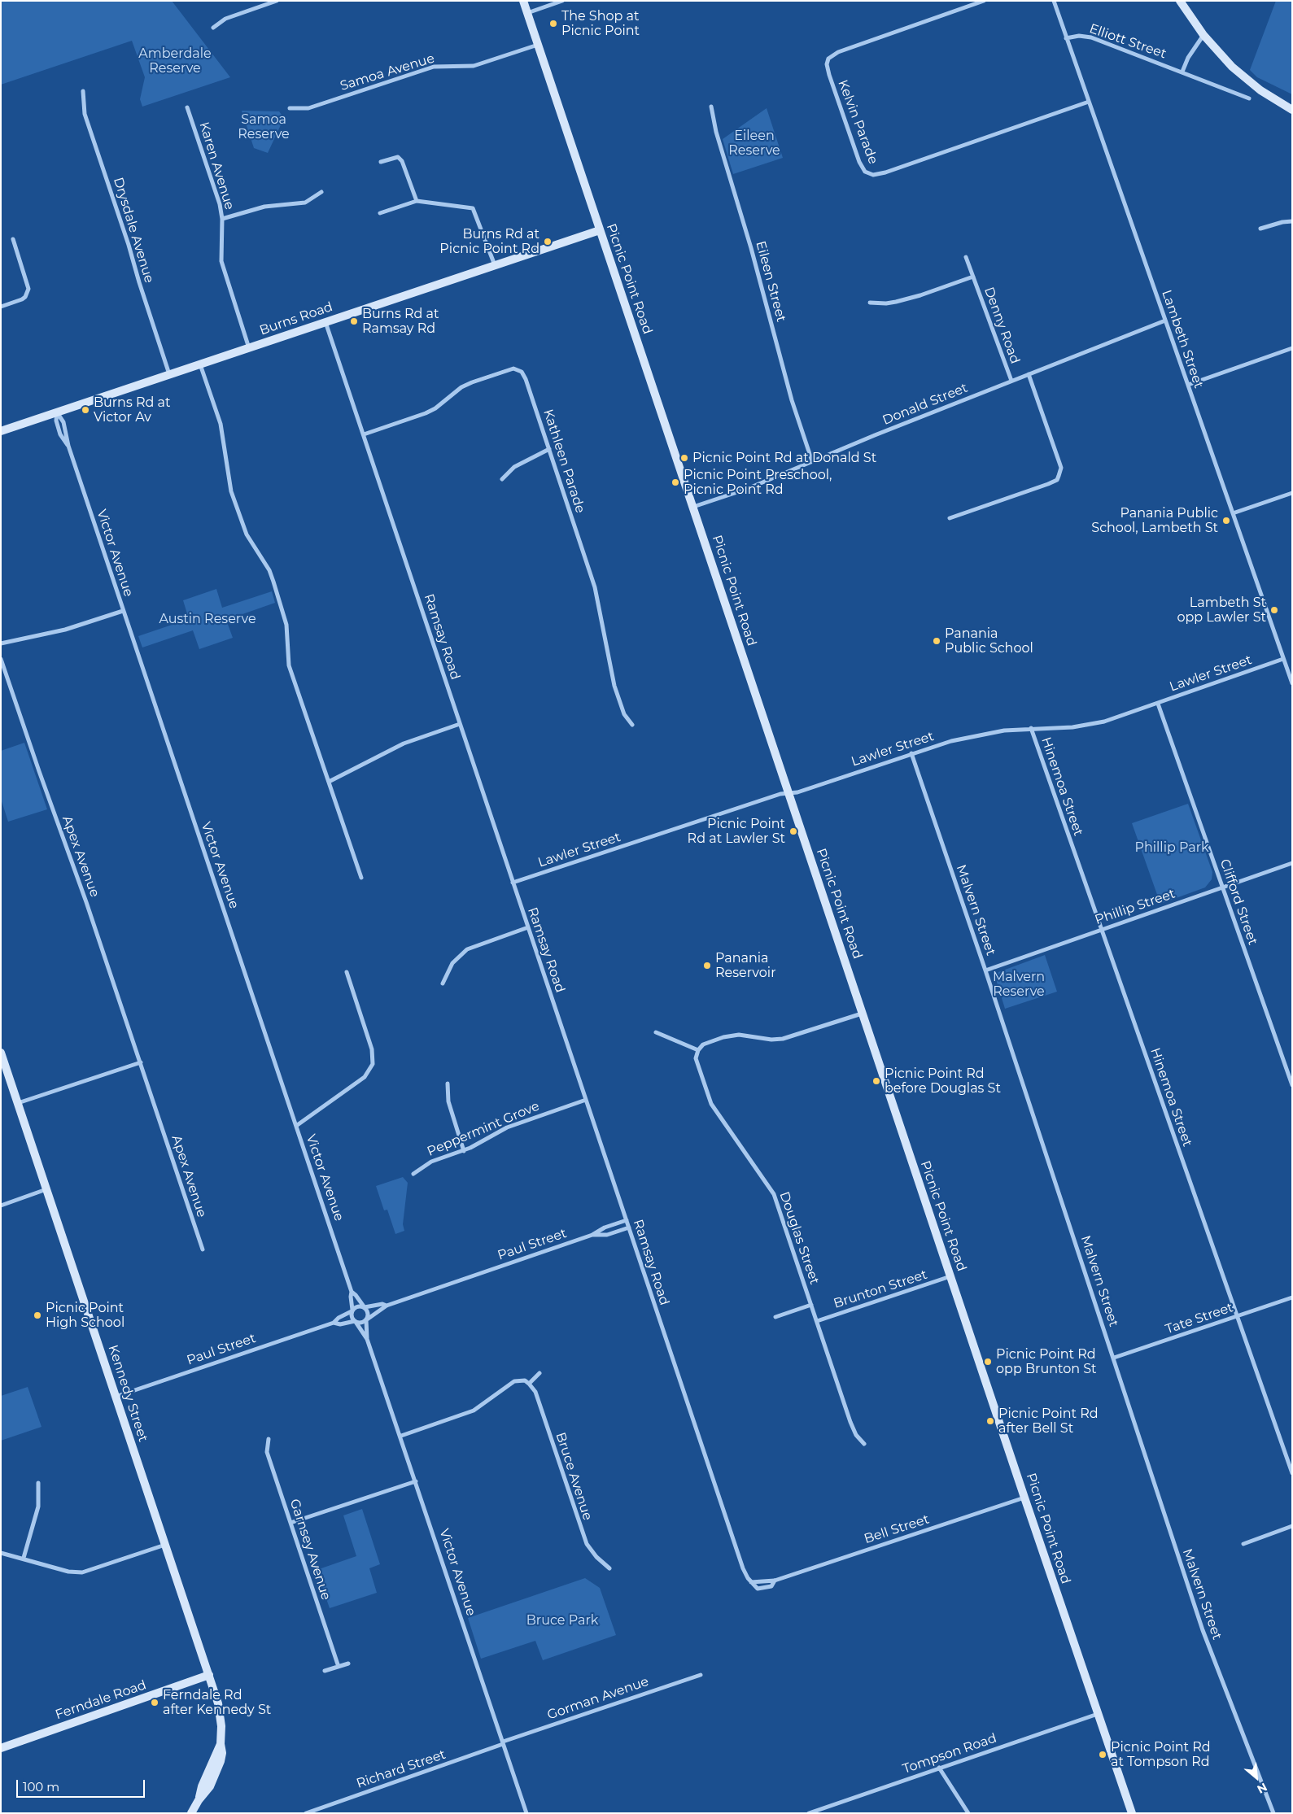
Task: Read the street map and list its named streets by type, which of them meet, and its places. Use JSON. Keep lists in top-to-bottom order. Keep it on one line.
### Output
{"streets":{"street":["Elliott Street","Samoa Avenue","Kelvin Parade","Karen Avenue","Drysdale Avenue","Picnic Point Road","Eileen Street","Burns Road","Denny Road","Lambeth Street","Donald Street","Kathleen Parade","Victor Avenue","Ramsay Road","Lawler Street","Hinemoa Street","Apex Avenue","Clifford Street","Phillip Street","Malvern Street","Peppermint Grove","Douglas Street","Paul Street","Brunton Street","Tate Street","Kennedy Street","Bruce Avenue","Bell Street","Garnsey Avenue","Gorman Avenue","Ferndale Road","Tompson Road","Richard Street"]},"crossings":[["Elliott Street","Lambeth Street"],["Samoa Avenue","Picnic Point Road"],["Kelvin Parade","Lambeth Street"],["Karen Avenue","Burns Road"],["Drysdale Avenue","Burns Road"],["Picnic Point Road","Burns Road"],["Picnic Point Road","Donald Street"],["Picnic Point Road","Lawler Street"],["Picnic Point Road","Brunton Street"],["Picnic Point Road","Bell Street"],["Picnic Point Road","Tompson Road"],["Eileen Street","Donald Street"],["Burns Road","Victor Avenue"],["Burns Road","Ramsay Road"],["Denny Road","Donald Street"],["Lambeth Street","Donald Street"],["Lambeth Street","Lawler Street"],["Kathleen Parade","Ramsay Road"],["Victor Avenue","Paul Street"],["Victor Avenue","Gorman Avenue"],["Victor Avenue","Richard Street"],["Ramsay Road","Lawler Street"],["Ramsay Road","Peppermint Grove"],["Ramsay Road","Paul Street"],["Ramsay Road","Bell Street"],["Lawler Street","Hinemoa Street"],["Lawler Street","Clifford Street"],["Lawler Street","Malvern Street"],["Hinemoa Street","Phillip Street"],["Hinemoa Street","Tate Street"],["Clifford Street","Phillip Street"],["Phillip Street","Malvern Street"],["Malvern Street","Tate Street"],["Douglas Street","Brunton Street"],["Paul Street","Kennedy Street"],["Kennedy Street","Ferndale Road"],["Gorman Avenue","Richard Street"]],"parks":["Amberdale Reserve","Samoa Reserve","Eileen Reserve","Austin Reserve","Phillip Park","Malvern Reserve","Bruce Park"],"places":["The Shop at Picnic Point","Burns Rd at Picnic Point Rd","Burns Rd at Ramsay Rd","Burns Rd at Victor Av","Picnic Point Rd at Donald St","Picnic Point Preschool, Picnic Point Rd","Panania Public School, Lambeth St","Lambeth St opp Lawler St","Panania Public School","Picnic Point Rd at Lawler St","Panania Reservoir","Picnic Point Rd before Douglas St","Picnic Point High School","Picnic Point Rd opp Brunton St","Picnic Point Rd after Bell St","Ferndale Rd after Kennedy St","Picnic Point Rd at Tompson Rd"],"scale_bar":"100 m","north":"bottom right"}
